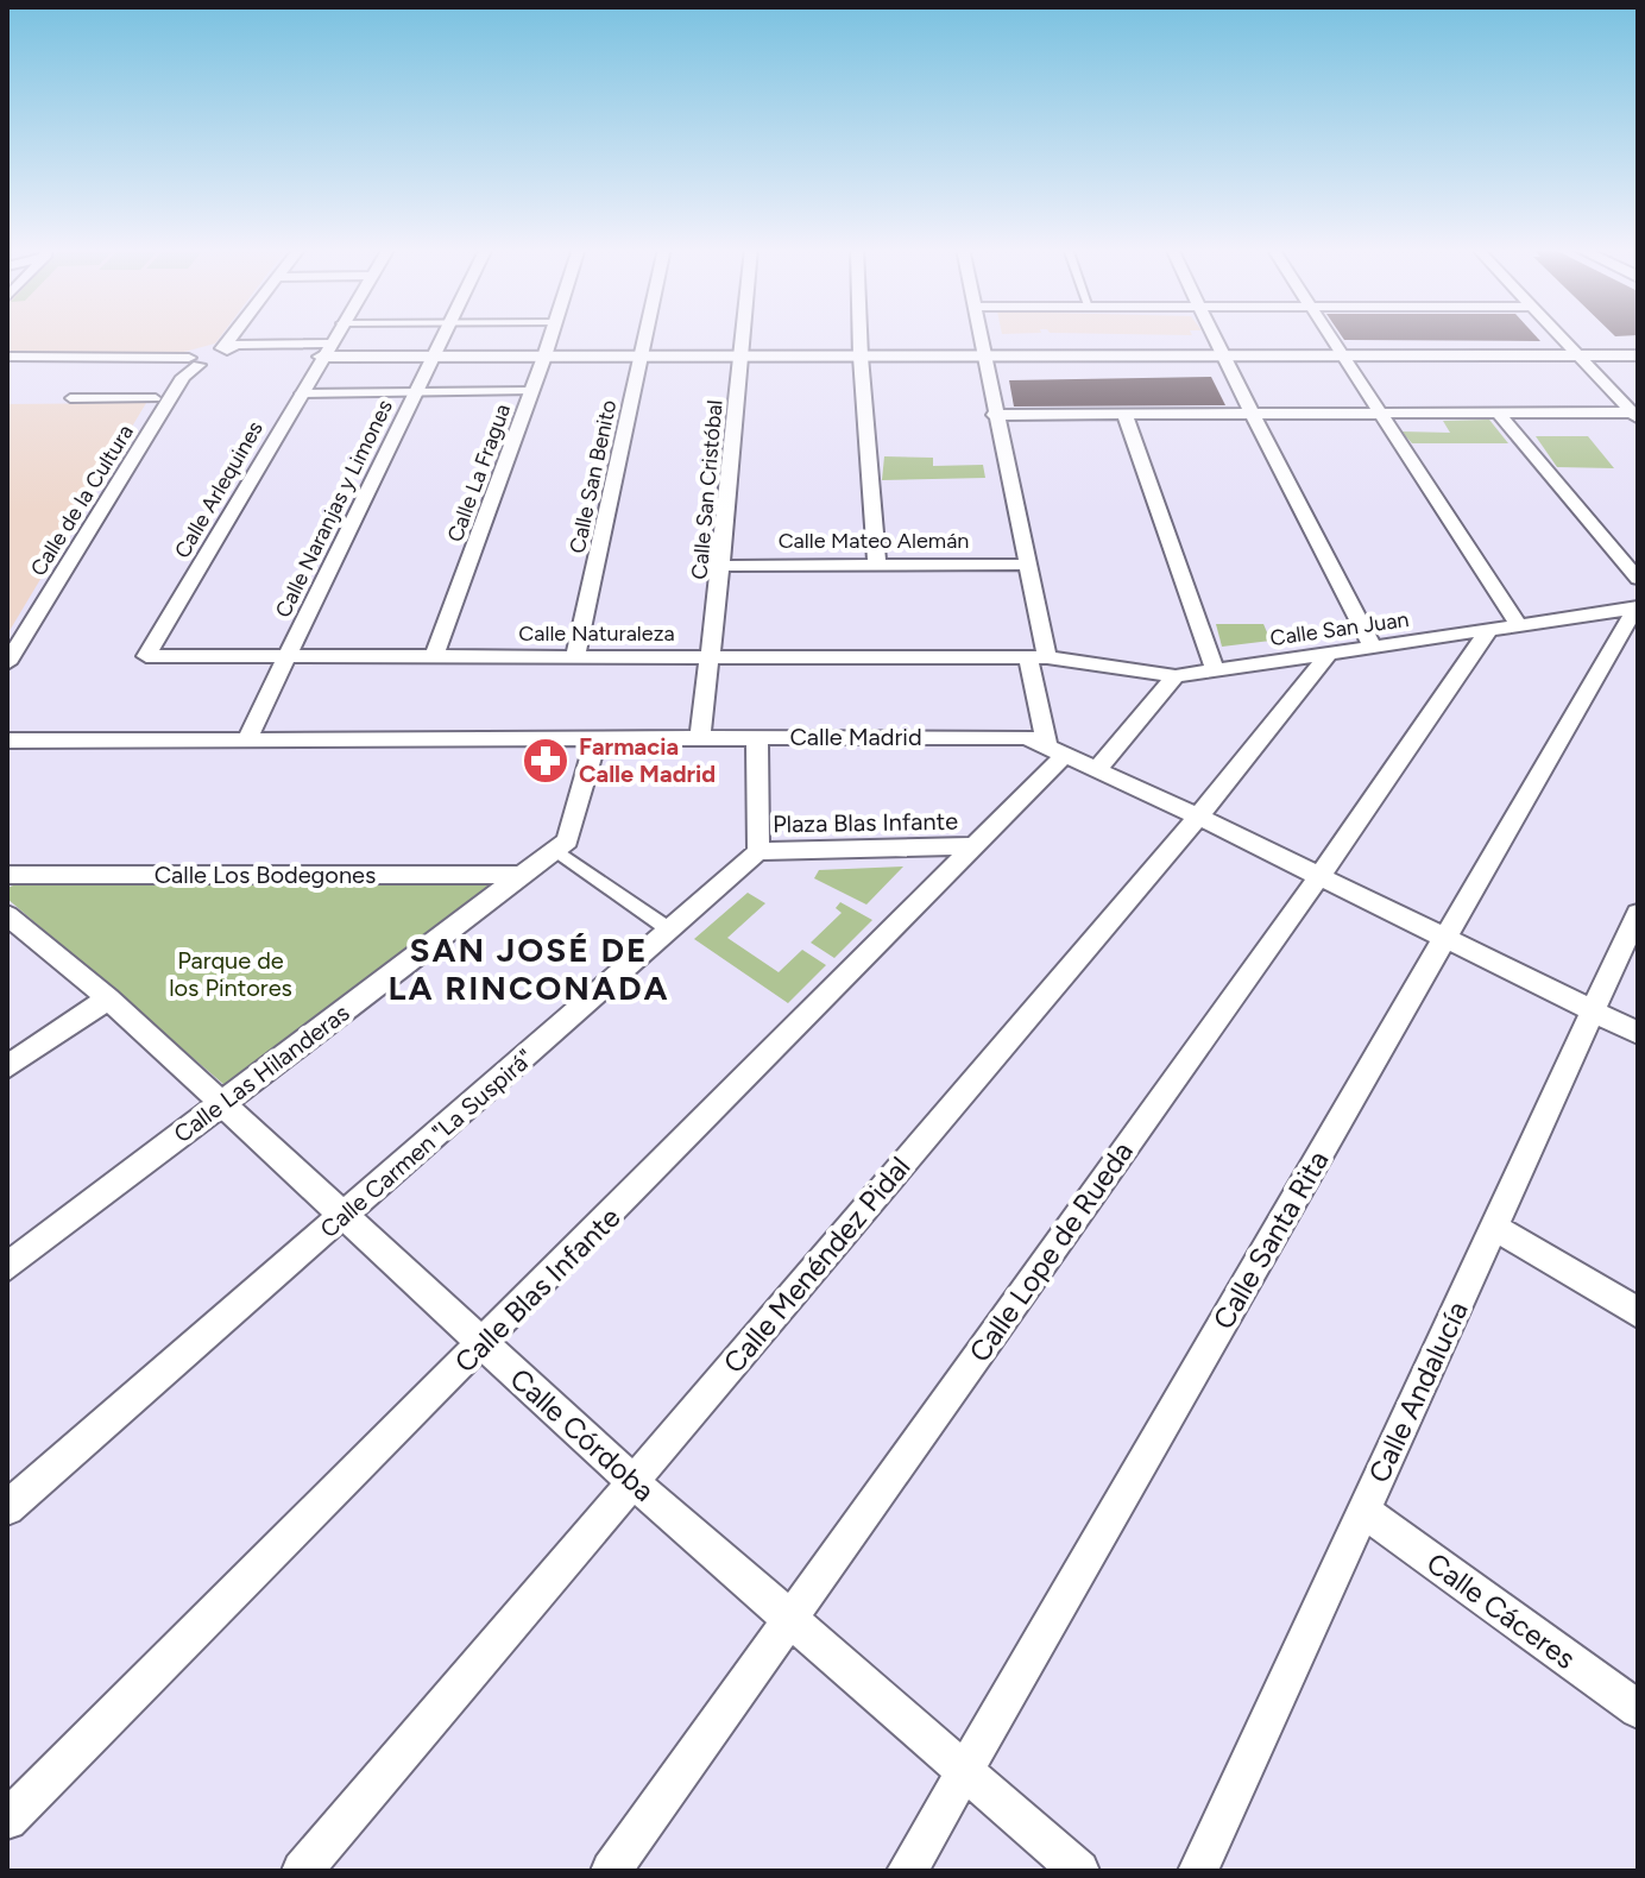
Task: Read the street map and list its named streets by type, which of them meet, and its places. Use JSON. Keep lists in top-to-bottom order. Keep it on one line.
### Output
{"streets":{"street":["Calle La Fragua","Calle San Benito","Calle Arlequines","Calle San Cristóbal","Calle de la Cultura","Calle Naranjas y Limones","Calle Mateo Alemán","Calle San Juan","Calle Naturaleza","Calle Madrid","Plaza Blas Infante","Calle Los Bodegones","Calle Las Hilanderas","Calle Carmen \"La Suspirá\"","Calle Santa Rita","Calle Lope de Rueda","Calle Menéndez Pidal","Calle Blas Infante","Calle Andalucía","Calle Córdoba","Calle Cáceres"]},"crossings":[["Calle La Fragua","Calle Naturaleza"],["Calle San Benito","Calle Naturaleza"],["Calle Arlequines","Calle Naturaleza"],["Calle San Cristóbal","Calle Mateo Alemán"],["Calle San Cristóbal","Calle Naturaleza"],["Calle San Cristóbal","Calle Madrid"],["Calle Naranjas y Limones","Calle Naturaleza"],["Calle Naranjas y Limones","Calle Madrid"],["Calle San Juan","Calle Naturaleza"],["Calle San Juan","Calle Santa Rita"],["Calle San Juan","Calle Lope de Rueda"],["Calle San Juan","Calle Menéndez Pidal"],["Calle Madrid","Calle Las Hilanderas"],["Calle Madrid","Calle Santa Rita"],["Calle Madrid","Calle Lope de Rueda"],["Calle Madrid","Calle Menéndez Pidal"],["Calle Madrid","Calle Blas Infante"],["Calle Madrid","Calle Andalucía"],["Plaza Blas Infante","Calle Carmen \"La Suspirá\""],["Plaza Blas Infante","Calle Blas Infante"],["Calle Los Bodegones","Calle Las Hilanderas"],["Calle Las Hilanderas","Calle Córdoba"],["Calle Carmen \"La Suspirá\"","Calle Córdoba"],["Calle Santa Rita","Calle Córdoba"],["Calle Lope de Rueda","Calle Córdoba"],["Calle Menéndez Pidal","Calle Córdoba"],["Calle Blas Infante","Calle Córdoba"],["Calle Andalucía","Calle Cáceres"]],"districts":["SAN JOSÉ DE LA RINCONADA"],"parks":["Parque de los Pintores"],"places":{"pharmacy":["Farmacia Calle Madrid"]}}
